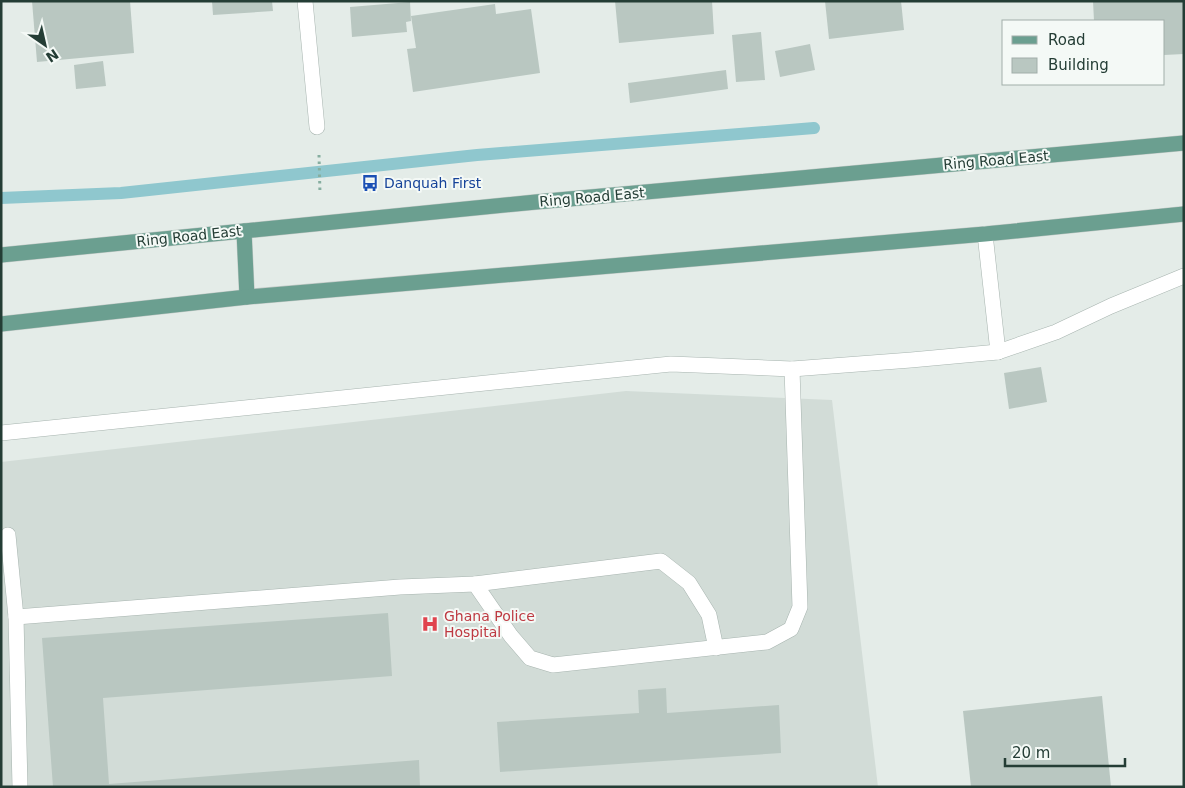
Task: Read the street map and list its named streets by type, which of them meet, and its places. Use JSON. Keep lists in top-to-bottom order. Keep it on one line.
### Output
{"streets":{"main road":["Ring Road East"]},"places":{"bus stop":["Danquah First"],"hospital":["Ghana Police Hospital"]},"legend":["Road","Building"],"scale_bar":"20 m","north":"bottom right"}
